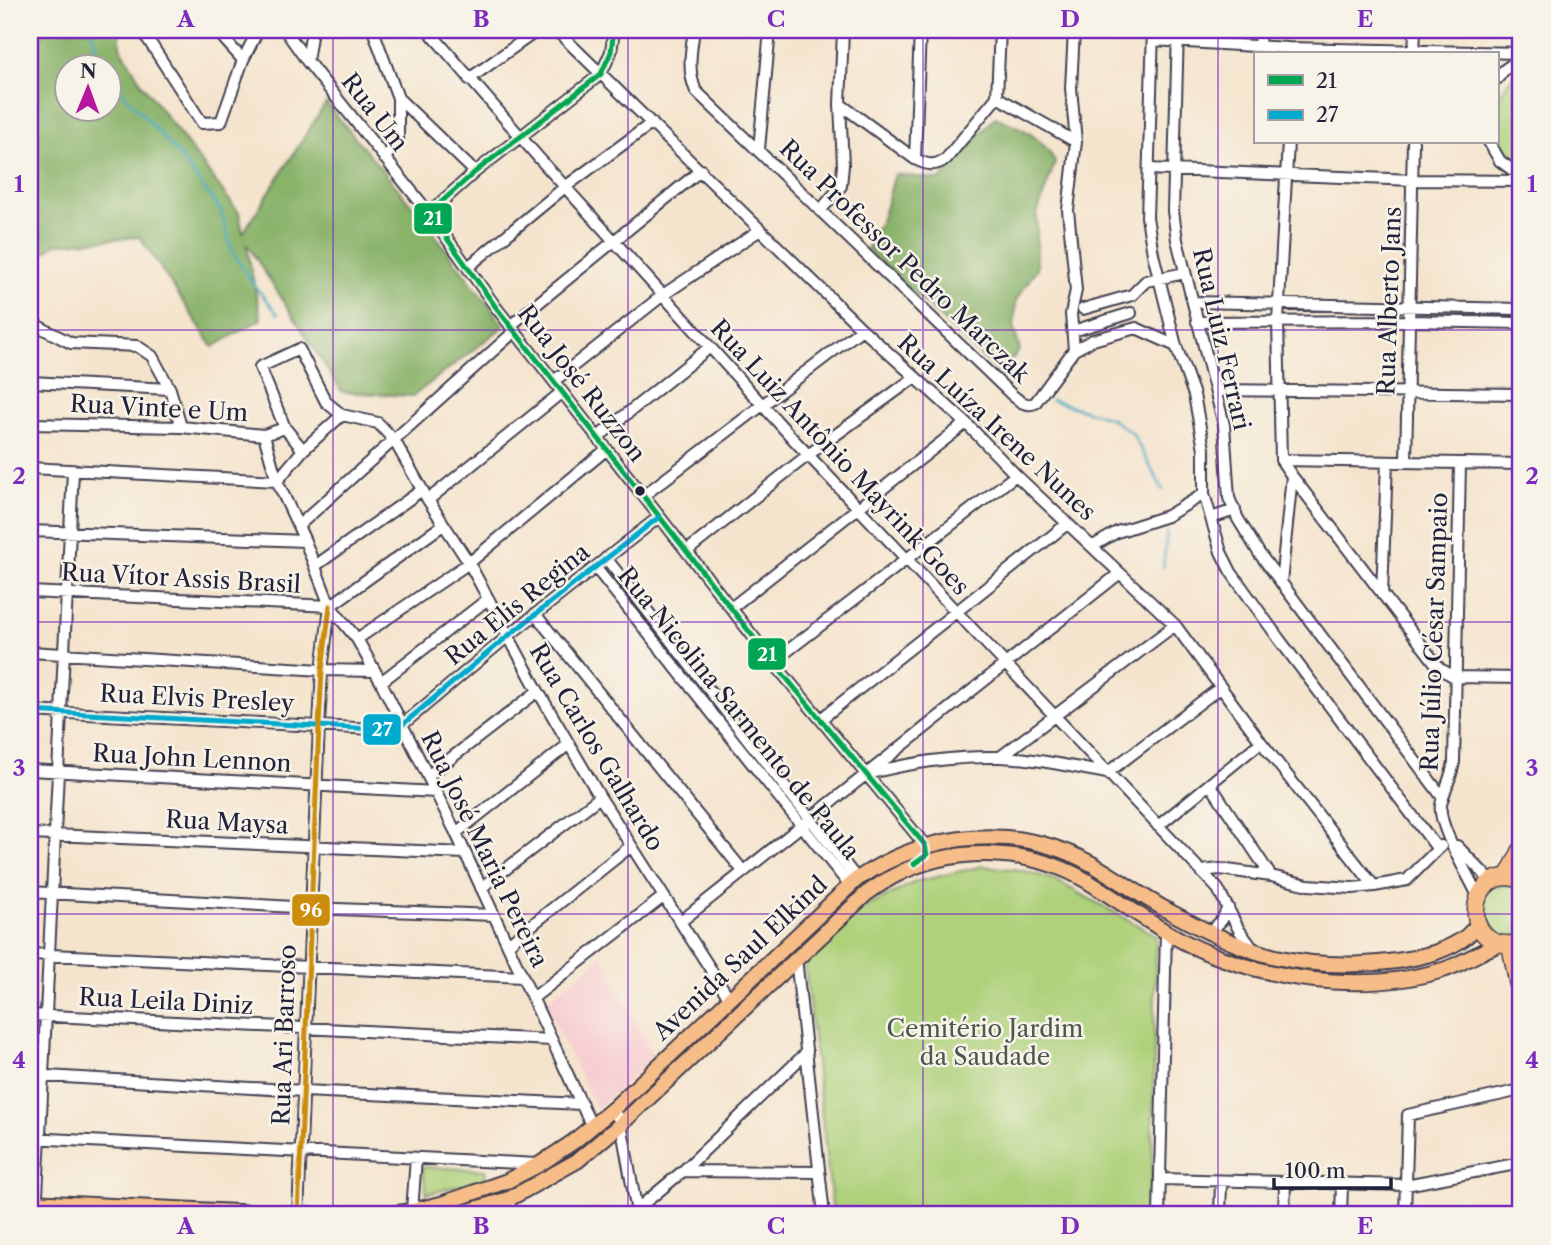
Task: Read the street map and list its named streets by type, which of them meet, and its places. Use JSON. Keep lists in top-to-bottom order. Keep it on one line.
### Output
{"streets":{"main road":["Avenida Saul Elkind"],"street":["Rua Um","Rua Professor Pedro Marczak","Rua Alberto Jans","Rua Luiz Ferrari","Rua José Ruzzon","Rua Vinte e Um","Rua Luíza Irene Nunes","Rua Luiz Antônio Mayrink Goes","Rua Vítor Assis Brasil","Rua Elis Regina","Rua Júlio César Sampaio","Rua Elvis Presley","Rua Nicolina Sarmento de Paula","Rua Carlos Galhardo","Rua John Lennon","Rua Maysa","Rua José Maria Pereira","Rua Leila Diniz","Rua Ari Barroso"]},"crossings":[["Rua Um","Rua José Ruzzon"],["Rua Luiz Ferrari","Rua Júlio César Sampaio"],["Rua José Ruzzon","Rua Elis Regina"],["Rua José Ruzzon","Avenida Saul Elkind"],["Rua Vinte e Um","Rua José Maria Pereira"],["Rua Luiz Antônio Mayrink Goes","Avenida Saul Elkind"],["Rua Vítor Assis Brasil","Rua José Maria Pereira"],["Rua Vítor Assis Brasil","Rua Ari Barroso"],["Rua Elis Regina","Rua Elvis Presley"],["Rua Elis Regina","Rua Nicolina Sarmento de Paula"],["Rua Elis Regina","Rua Carlos Galhardo"],["Rua Elis Regina","Rua José Maria Pereira"],["Rua Elvis Presley","Rua José Maria Pereira"],["Rua Elvis Presley","Rua Ari Barroso"],["Rua Nicolina Sarmento de Paula","Avenida Saul Elkind"],["Rua Carlos Galhardo","Avenida Saul Elkind"],["Rua John Lennon","Rua José Maria Pereira"],["Rua John Lennon","Rua Ari Barroso"],["Rua Maysa","Rua José Maria Pereira"],["Rua Maysa","Rua Ari Barroso"],["Rua José Maria Pereira","Avenida Saul Elkind"],["Rua José Maria Pereira","Rua Leila Diniz"],["Rua José Maria Pereira","Rua Ari Barroso"],["Avenida Saul Elkind","Rua Ari Barroso"],["Rua Leila Diniz","Rua Ari Barroso"]],"parks":["Cemitério Jardim da Saudade"],"lines":["transit line 21","transit line 27","transit line 96"],"legend":["21","27"],"scale_bar":"100 m","north":"top","grid":{"columns":["A","B","C","D","E"],"rows":["1","2","3","4"]}}
